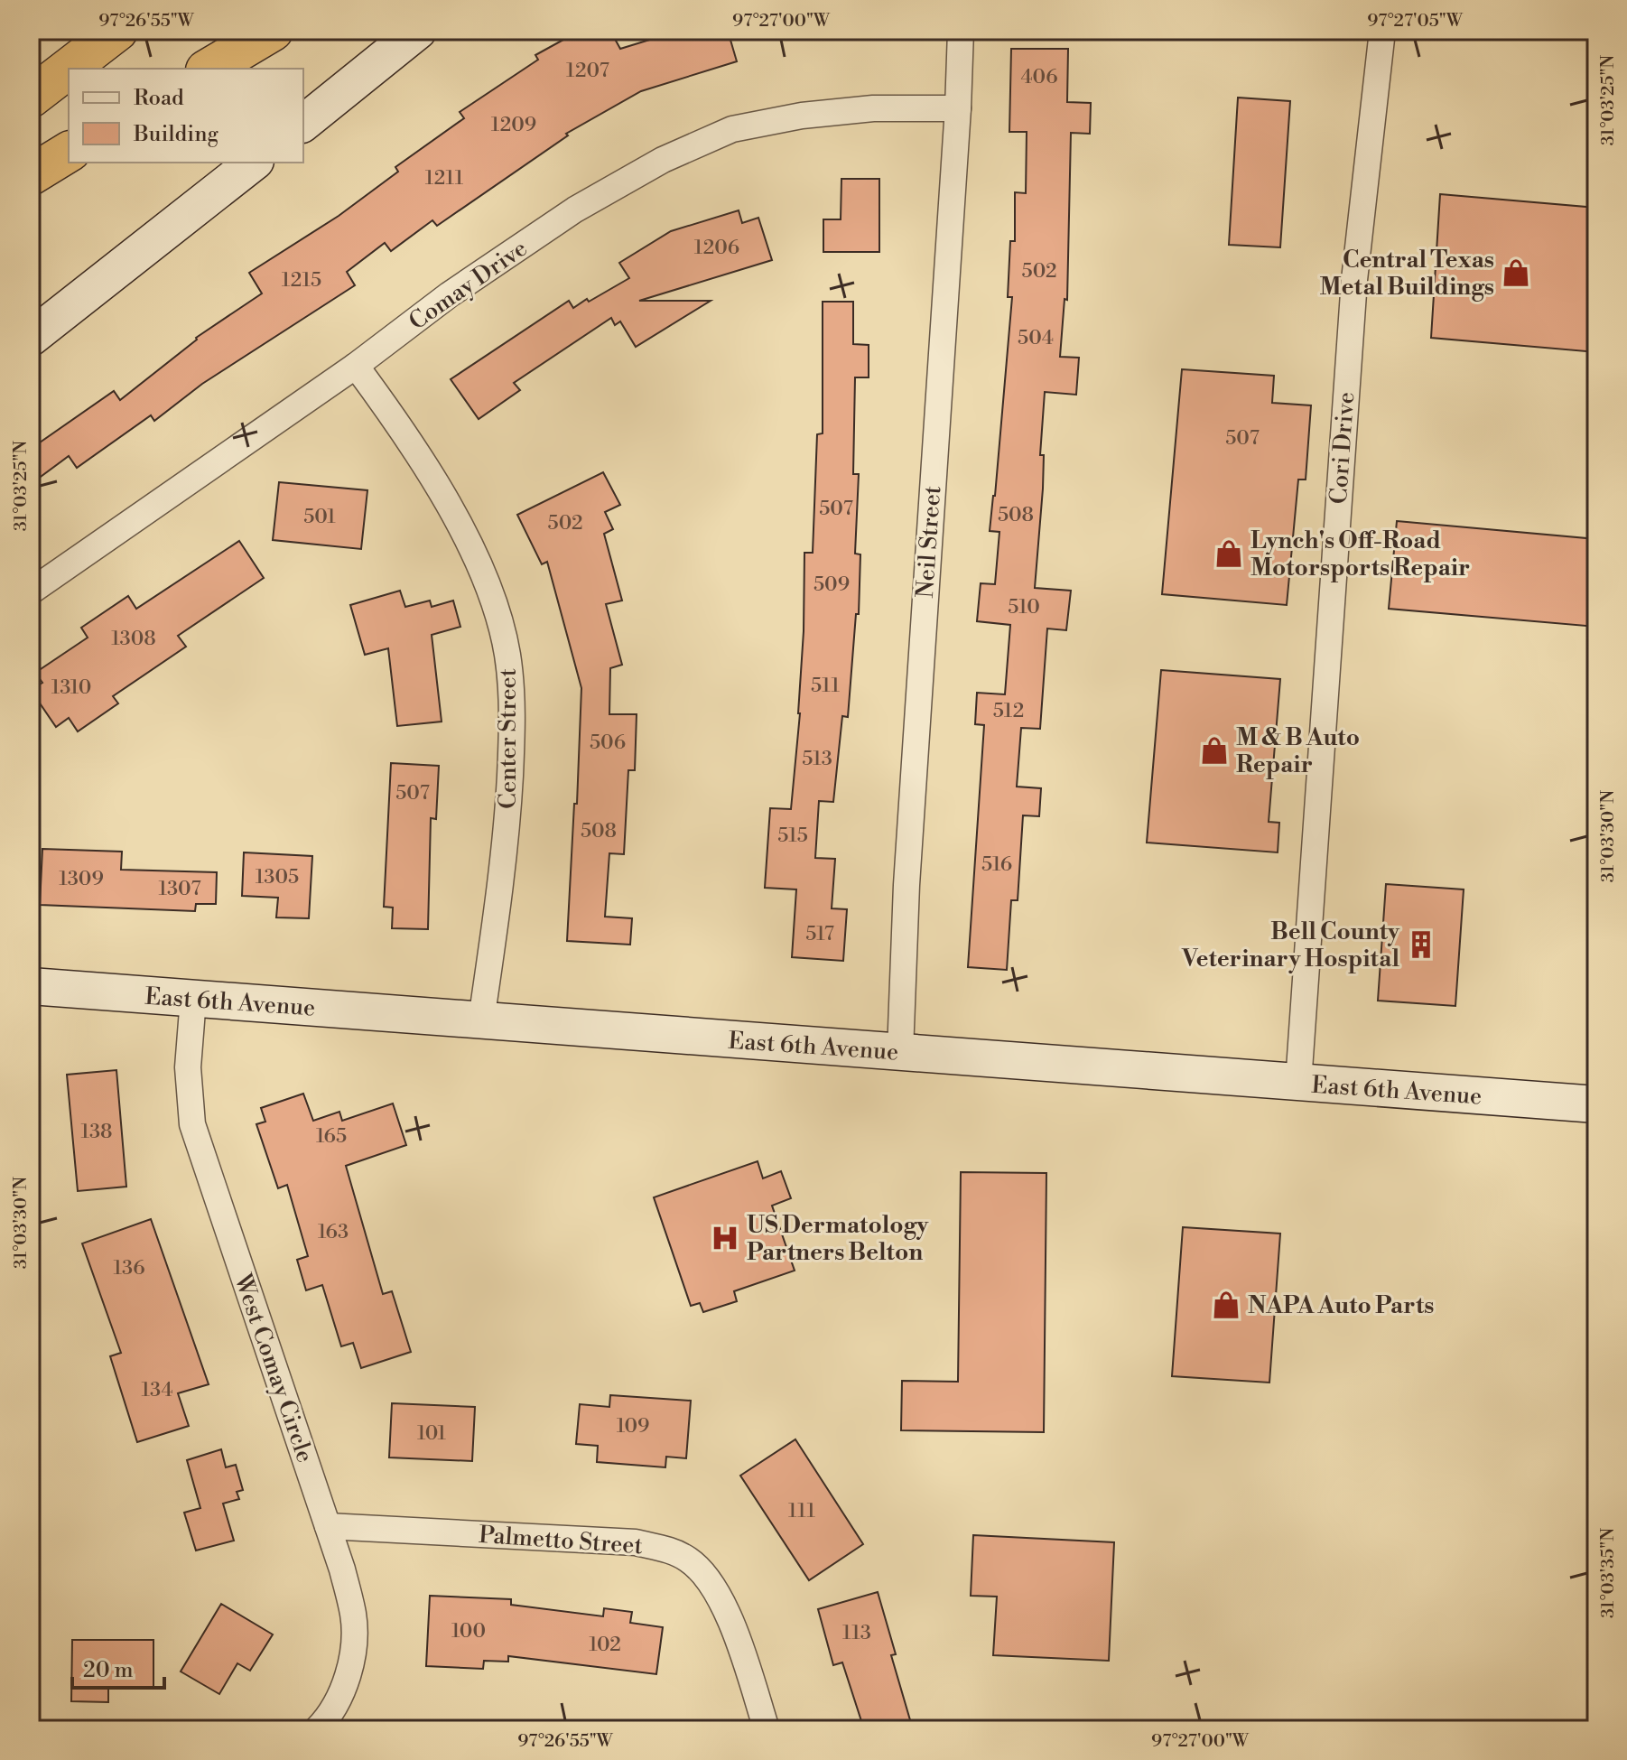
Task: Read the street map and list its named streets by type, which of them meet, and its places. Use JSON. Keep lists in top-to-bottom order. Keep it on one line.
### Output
{"streets":{"main road":["East 6th Avenue"],"street":["Comay Drive","Cori Drive","Neil Street","Center Street","West Comay Circle","Palmetto Street"]},"crossings":[["Comay Drive","Neil Street"],["Comay Drive","Center Street"],["Cori Drive","East 6th Avenue"],["Neil Street","East 6th Avenue"],["Center Street","East 6th Avenue"],["East 6th Avenue","West Comay Circle"],["West Comay Circle","Palmetto Street"]],"places":{"shop":["Central Texas Metal Buildings","Lynch's Off-Road Motorsports Repair","M & B Auto Repair","NAPA Auto Parts"],"building":["Bell County Veterinary Hospital"],"hospital":["US Dermatology Partners Belton"]},"house_numbers":["1207","406","1209","1211","1206","502","1215","504","507","507","508","501","502","509","510","1308","511","1310","512","506","513","507","508","515","516","1305","1309","1307","517","138","165","163","136","134","109","101","111","100","113","102"],"legend":["Road","Building"],"scale_bar":"20 m","coordinates":["97°26'55\"W","97°27'00\"W","97°27'05\"W","31°03'25\"N","31°03'30\"N","31°03'35\"N"]}
